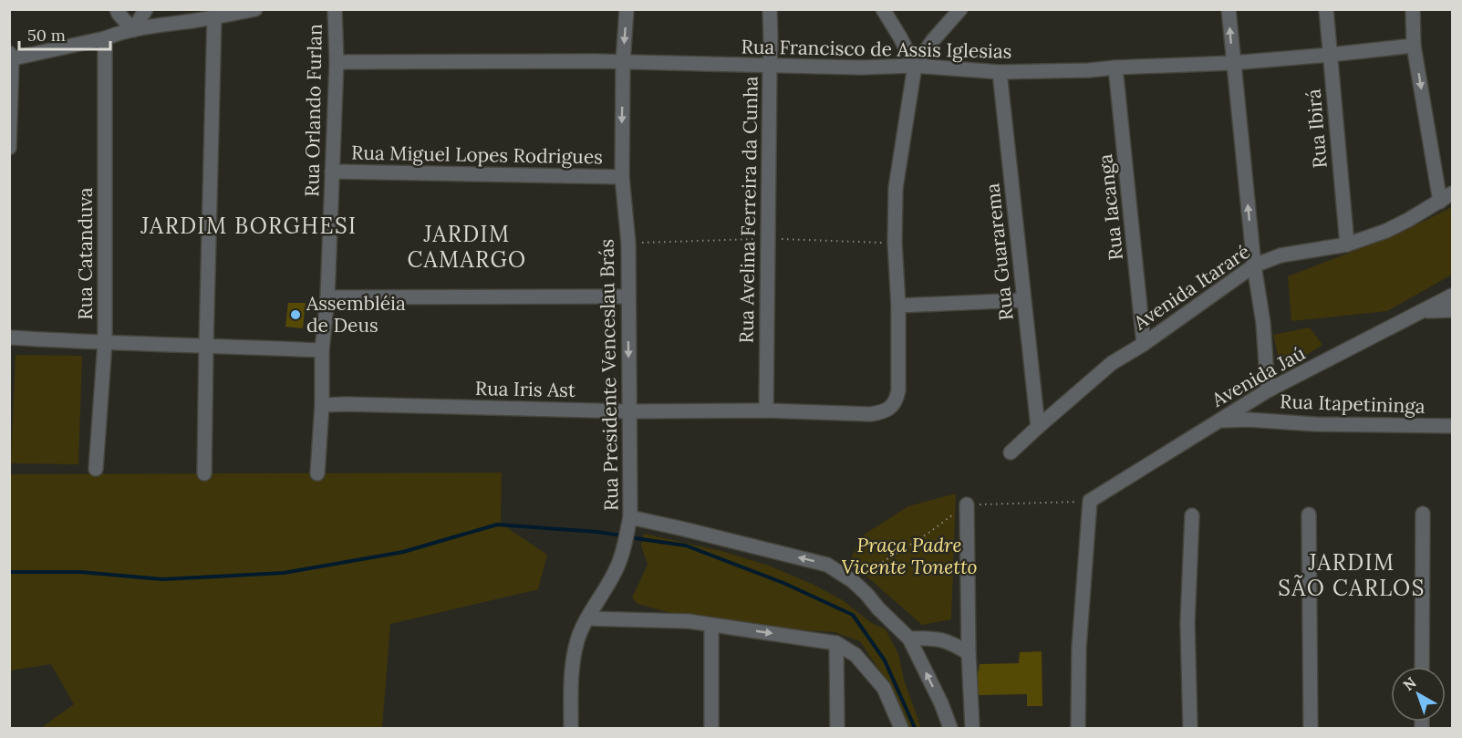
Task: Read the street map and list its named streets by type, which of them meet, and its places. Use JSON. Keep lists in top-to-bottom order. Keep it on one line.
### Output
{"streets":{"street":["Rua Francisco de Assis Iglesias","Rua Orlando Furlan","Rua Ibirá","Rua Miguel Lopes Rodrigues","Rua Iacanga","Rua Avelina Ferreira da Cunha","Rua Guararema","Rua Catanduva","Avenida Itararé","Rua Presidente Venceslau Brás","Avenida Jaú","Rua Iris Ast","Rua Itapetininga"]},"crossings":[["Rua Francisco de Assis Iglesias","Rua Orlando Furlan"],["Rua Francisco de Assis Iglesias","Rua Ibirá"],["Rua Francisco de Assis Iglesias","Rua Iacanga"],["Rua Francisco de Assis Iglesias","Rua Avelina Ferreira da Cunha"],["Rua Francisco de Assis Iglesias","Rua Guararema"],["Rua Francisco de Assis Iglesias","Rua Presidente Venceslau Brás"],["Rua Orlando Furlan","Rua Miguel Lopes Rodrigues"],["Rua Orlando Furlan","Rua Iris Ast"],["Rua Ibirá","Avenida Itararé"],["Rua Miguel Lopes Rodrigues","Rua Presidente Venceslau Brás"],["Rua Iacanga","Avenida Itararé"],["Rua Avelina Ferreira da Cunha","Rua Iris Ast"],["Rua Guararema","Avenida Itararé"],["Rua Presidente Venceslau Brás","Rua Iris Ast"],["Avenida Jaú","Rua Itapetininga"]],"one_way":["Rua Presidente Venceslau Brás"],"districts":["JARDIM BORGHESI","JARDIM CAMARGO","JARDIM SÃO CARLOS"],"parks":["Praça Padre Vicente Tonetto"],"places":["Assembléia de Deus"],"scale_bar":"50 m","north":"top left"}
